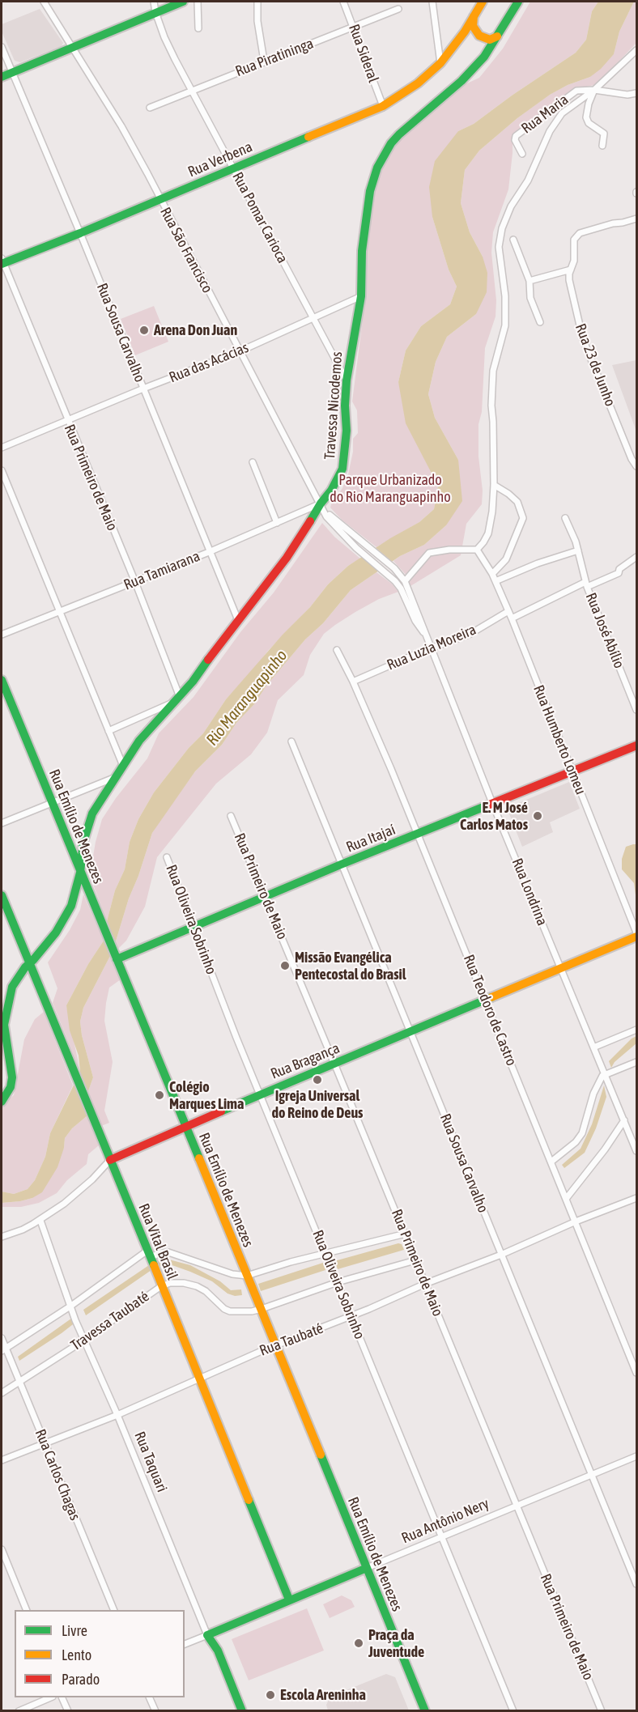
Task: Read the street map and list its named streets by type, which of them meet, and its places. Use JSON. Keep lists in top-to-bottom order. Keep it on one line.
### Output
{"streets":{"street":["Rua Sideral","Rua Piratininga","Rua Maria","Rua Verbena","Rua Pomar Carioca","Rua São Francisco","Rua Sousa Carvalho","Rua das Acácias","Rua 23 de Junho","Travessa Nicodemos","Rua Primeiro de Maio","Rua Tamiarana","Rua José Abílio","Rua Luzia Moreira","Rua Humberto Lomeu","Rua Emílio de Menezes","Rua Itajaí","Rua Londrina","Rua Oliveira Sobrinho","Rua Teodoro de Castro","Rua Bragança","Rua Vital Brasil","Travessa Taubaté","Rua Taubaté","Rua Taquari","Rua Carlos Chagas","Rua Antônio Nery"]},"crossings":[["Rua Sideral","Rua Piratininga"],["Rua Sideral","Rua Verbena"],["Rua Piratininga","Rua Pomar Carioca"],["Rua Verbena","Rua Pomar Carioca"],["Rua Verbena","Rua São Francisco"],["Rua Verbena","Rua Sousa Carvalho"],["Rua Verbena","Rua Primeiro de Maio"],["Rua Pomar Carioca","Rua das Acácias"],["Rua Pomar Carioca","Travessa Nicodemos"],["Rua São Francisco","Rua das Acácias"],["Rua São Francisco","Travessa Nicodemos"],["Rua São Francisco","Rua Tamiarana"],["Rua Sousa Carvalho","Rua das Acácias"],["Rua Sousa Carvalho","Travessa Nicodemos"],["Rua Sousa Carvalho","Rua Tamiarana"],["Rua Sousa Carvalho","Rua Itajaí"],["Rua Sousa Carvalho","Rua Bragança"],["Rua Sousa Carvalho","Rua Taubaté"],["Rua Sousa Carvalho","Rua Antônio Nery"],["Rua das Acácias","Travessa Nicodemos"],["Rua das Acácias","Rua Primeiro de Maio"],["Travessa Nicodemos","Rua Primeiro de Maio"],["Travessa Nicodemos","Rua Tamiarana"],["Travessa Nicodemos","Rua Emílio de Menezes"],["Travessa Nicodemos","Rua Vital Brasil"],["Rua Primeiro de Maio","Rua Tamiarana"],["Rua Primeiro de Maio","Rua Itajaí"],["Rua Primeiro de Maio","Rua Bragança"],["Rua Primeiro de Maio","Travessa Taubaté"],["Rua Primeiro de Maio","Rua Taubaté"],["Rua Primeiro de Maio","Rua Antônio Nery"],["Rua Luzia Moreira","Rua Humberto Lomeu"],["Rua Luzia Moreira","Rua Londrina"],["Rua Luzia Moreira","Rua Teodoro de Castro"],["Rua Humberto Lomeu","Rua Itajaí"],["Rua Humberto Lomeu","Rua Londrina"],["Rua Emílio de Menezes","Rua Itajaí"],["Rua Emílio de Menezes","Rua Bragança"],["Rua Emílio de Menezes","Travessa Taubaté"],["Rua Emílio de Menezes","Rua Taubaté"],["Rua Emílio de Menezes","Rua Antônio Nery"],["Rua Itajaí","Rua Londrina"],["Rua Itajaí","Rua Oliveira Sobrinho"],["Rua Itajaí","Rua Teodoro de Castro"],["Rua Londrina","Rua Bragança"],["Rua Oliveira Sobrinho","Rua Bragança"],["Rua Oliveira Sobrinho","Travessa Taubaté"],["Rua Oliveira Sobrinho","Rua Taubaté"],["Rua Oliveira Sobrinho","Rua Antônio Nery"],["Rua Teodoro de Castro","Rua Bragança"],["Rua Teodoro de Castro","Rua Taubaté"],["Rua Bragança","Rua Vital Brasil"],["Rua Bragança","Rua Taquari"],["Rua Vital Brasil","Travessa Taubaté"],["Rua Vital Brasil","Rua Taubaté"],["Rua Vital Brasil","Rua Antônio Nery"],["Travessa Taubaté","Rua Taquari"],["Travessa Taubaté","Rua Carlos Chagas"],["Rua Taubaté","Rua Taquari"],["Rua Taubaté","Rua Carlos Chagas"],["Rua Taquari","Rua Antônio Nery"]],"water":["Rio Maranguapinho"],"parks":["Parque Urbanizado do Rio Maranguapinho"],"places":["Arena Don Juan","E. M José Carlos Matos","Missão Evangélica Pentecostal do Brasil","Igreja Universal do Reino de Deus","Colégio Marques Lima","Praça da Juventude","Escola Areninha"],"legend":["Livre","Lento","Parado"]}
